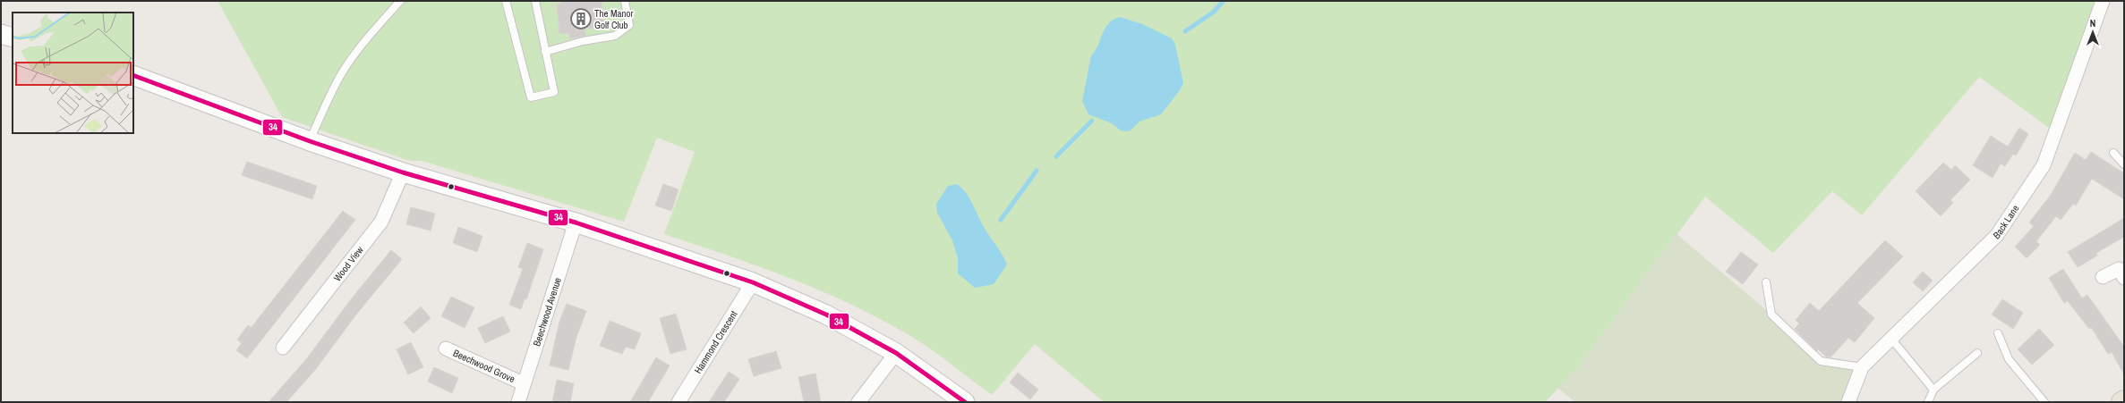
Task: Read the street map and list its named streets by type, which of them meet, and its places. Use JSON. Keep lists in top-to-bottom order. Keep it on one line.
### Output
{"streets":{"street":["Back Lane","Wood View","Beechwood Avenue","Hammond Crescent","Beechwood Grove"]},"crossings":[["Beechwood Avenue","Beechwood Grove"]],"places":{"building":["The Manor Golf Club"]},"lines":["transit line 34"],"north":"top"}
